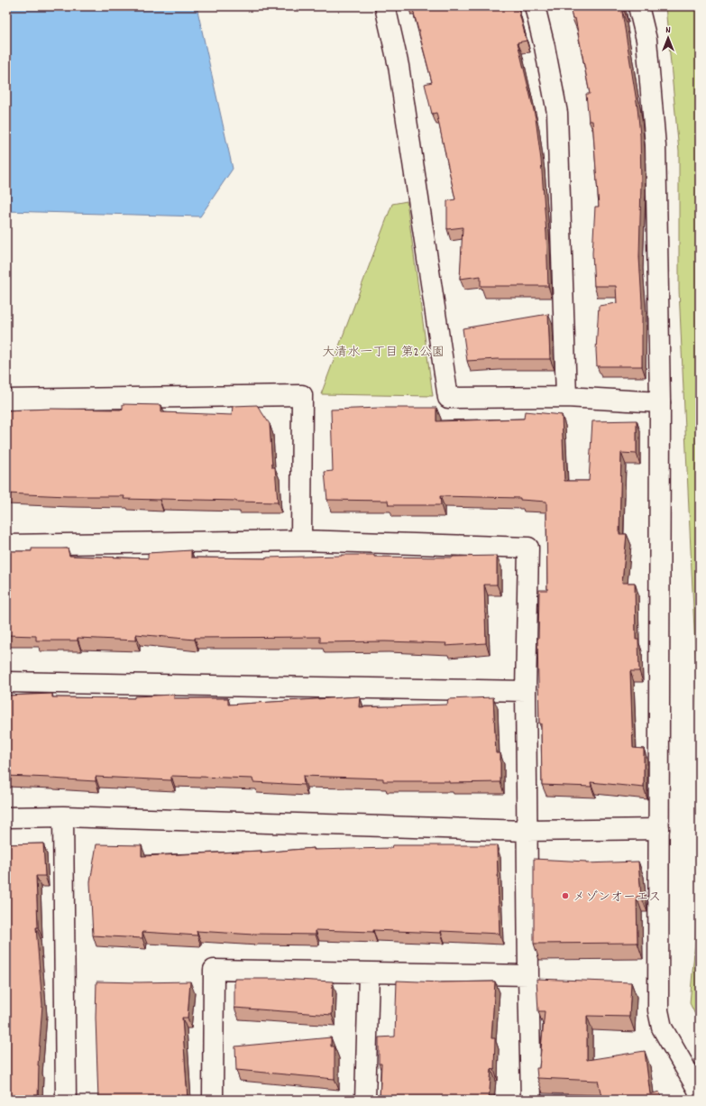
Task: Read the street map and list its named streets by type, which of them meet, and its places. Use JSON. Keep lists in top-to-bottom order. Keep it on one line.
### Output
{"parks":["大清水一丁目 第2公園"],"places":["メゾンオーエス"],"north":"top"}
